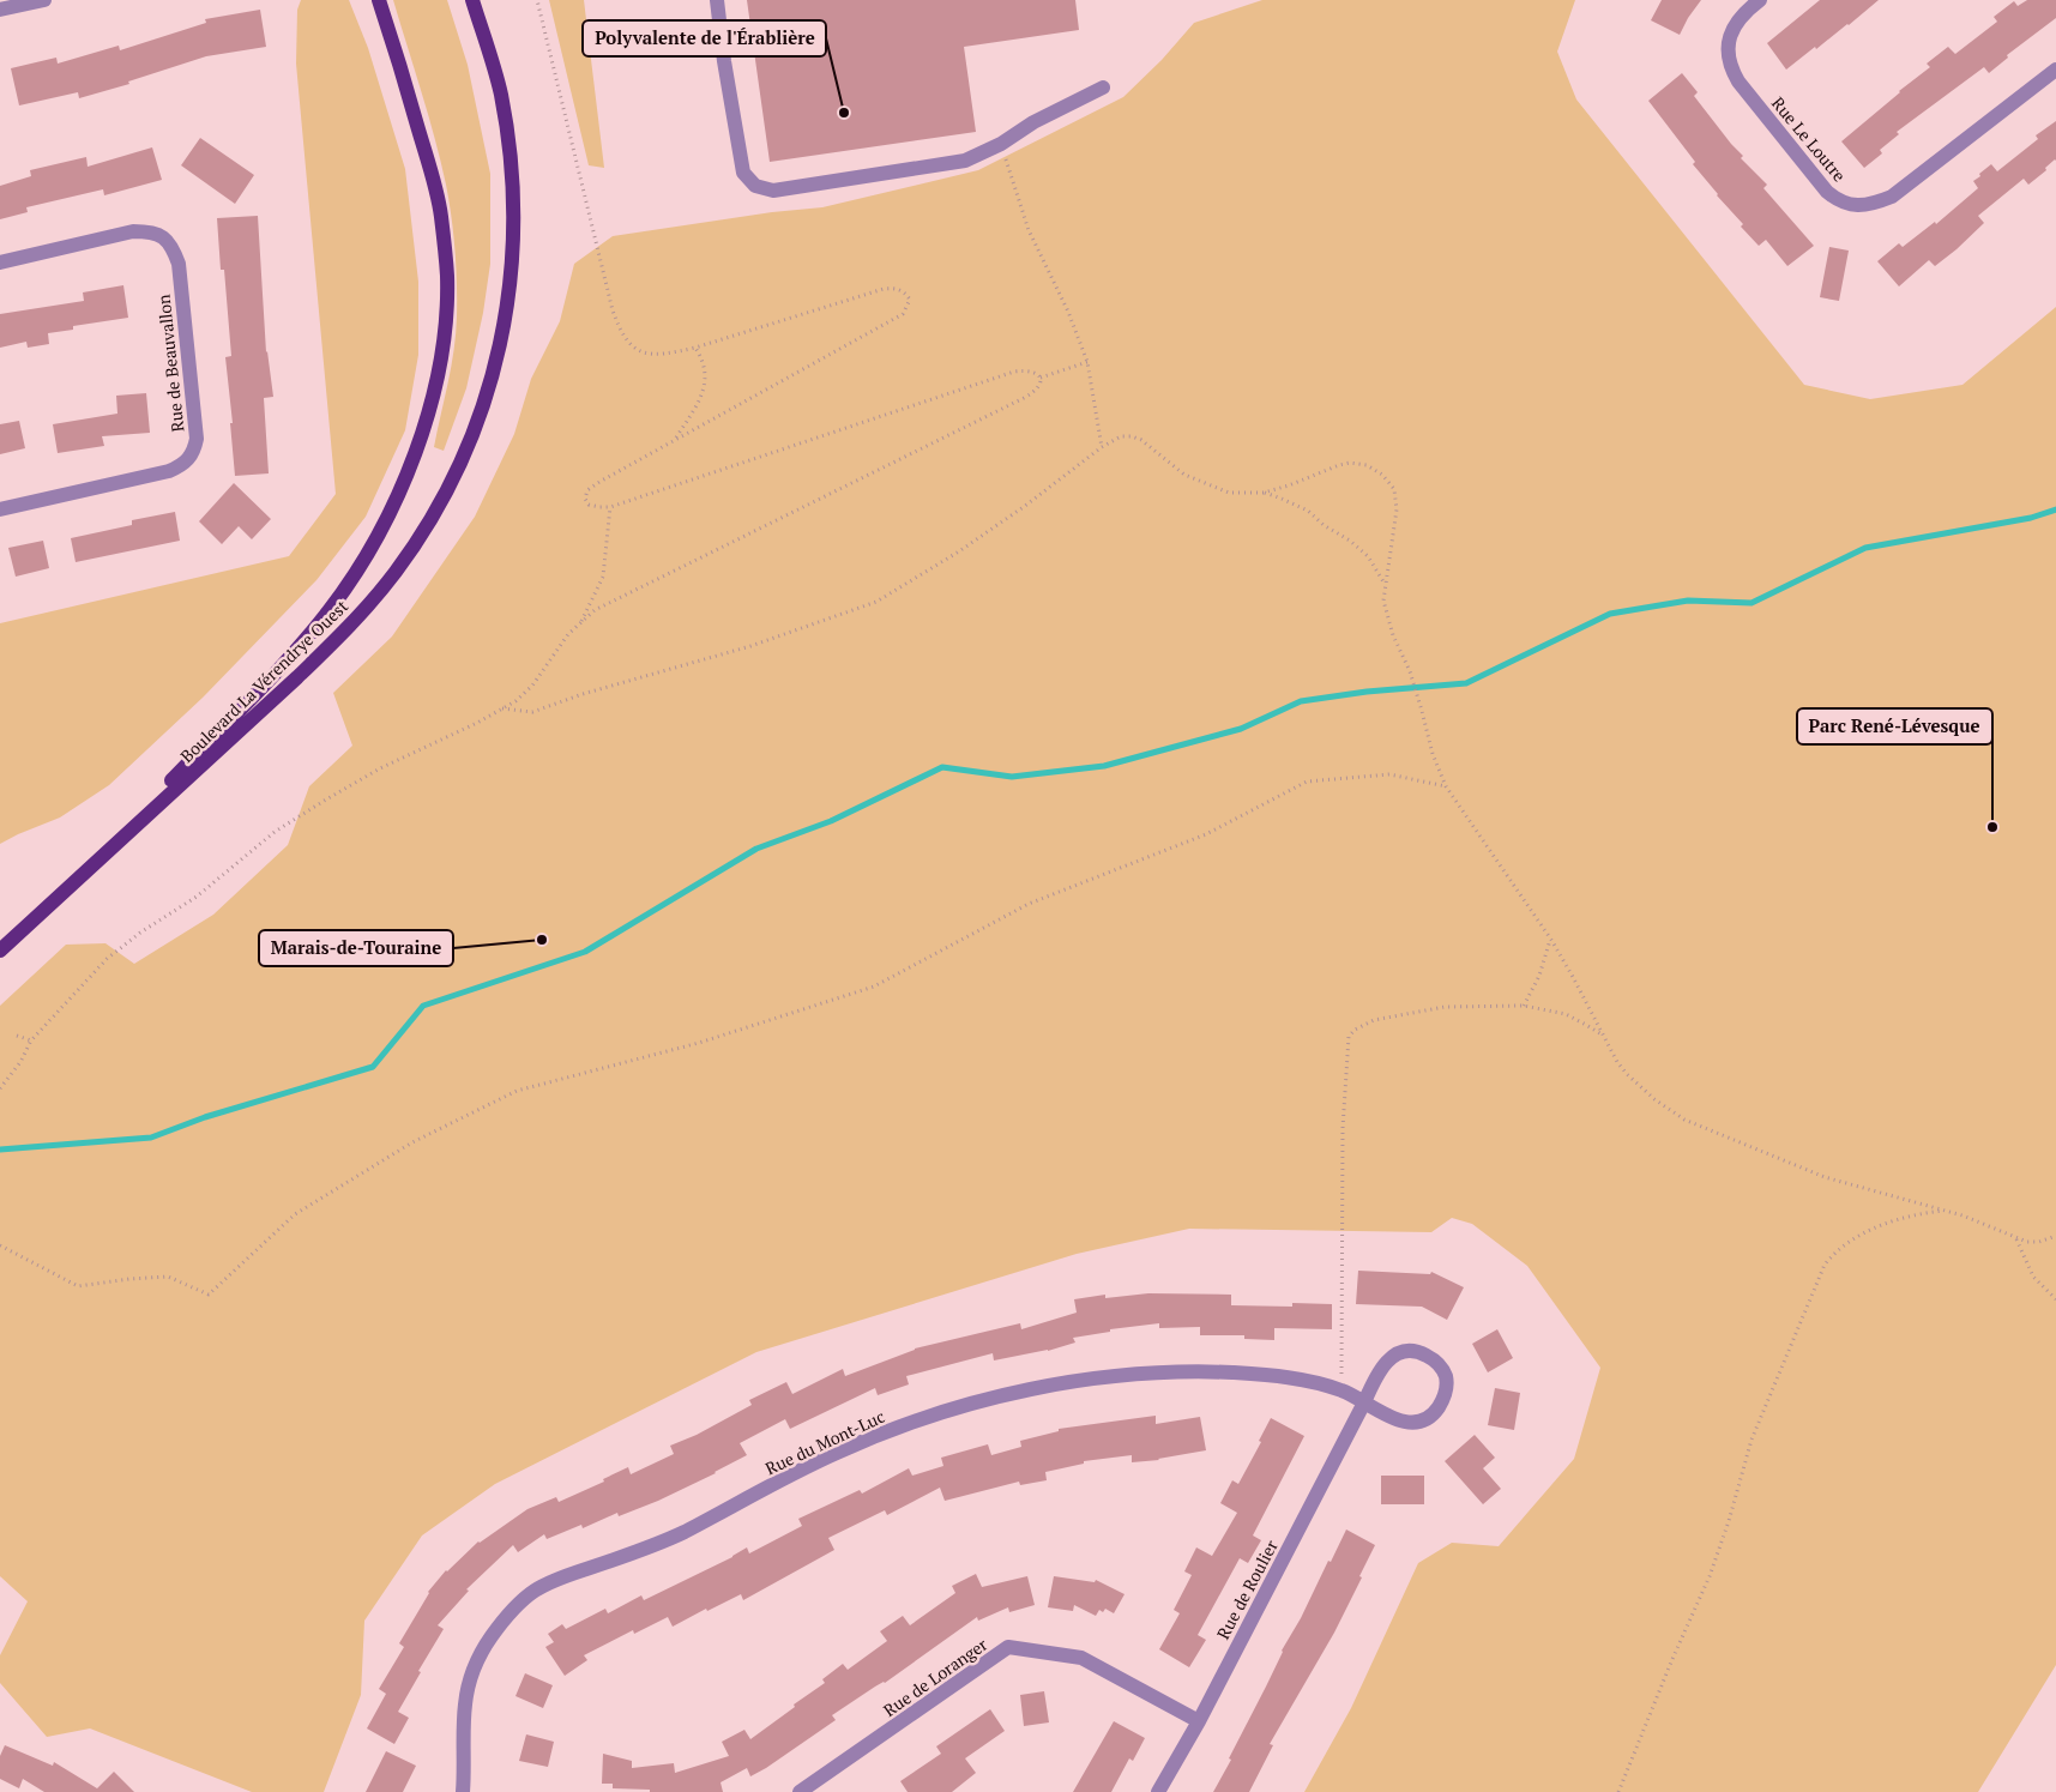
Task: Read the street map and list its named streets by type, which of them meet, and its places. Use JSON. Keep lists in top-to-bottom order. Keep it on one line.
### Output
{"streets":{"main road":["Boulevard La Vérendrye Ouest"],"street":["Rue Le Loutre","Rue de Beauvallon","Rue du Mont-Luc","Rue de Roulier","Rue de Loranger"]},"crossings":[["Rue du Mont-Luc","Rue de Roulier"],["Rue de Roulier","Rue de Loranger"]],"places":["Polyvalente de l'Érablière","Parc René-Lévesque","Marais-de-Touraine"]}
